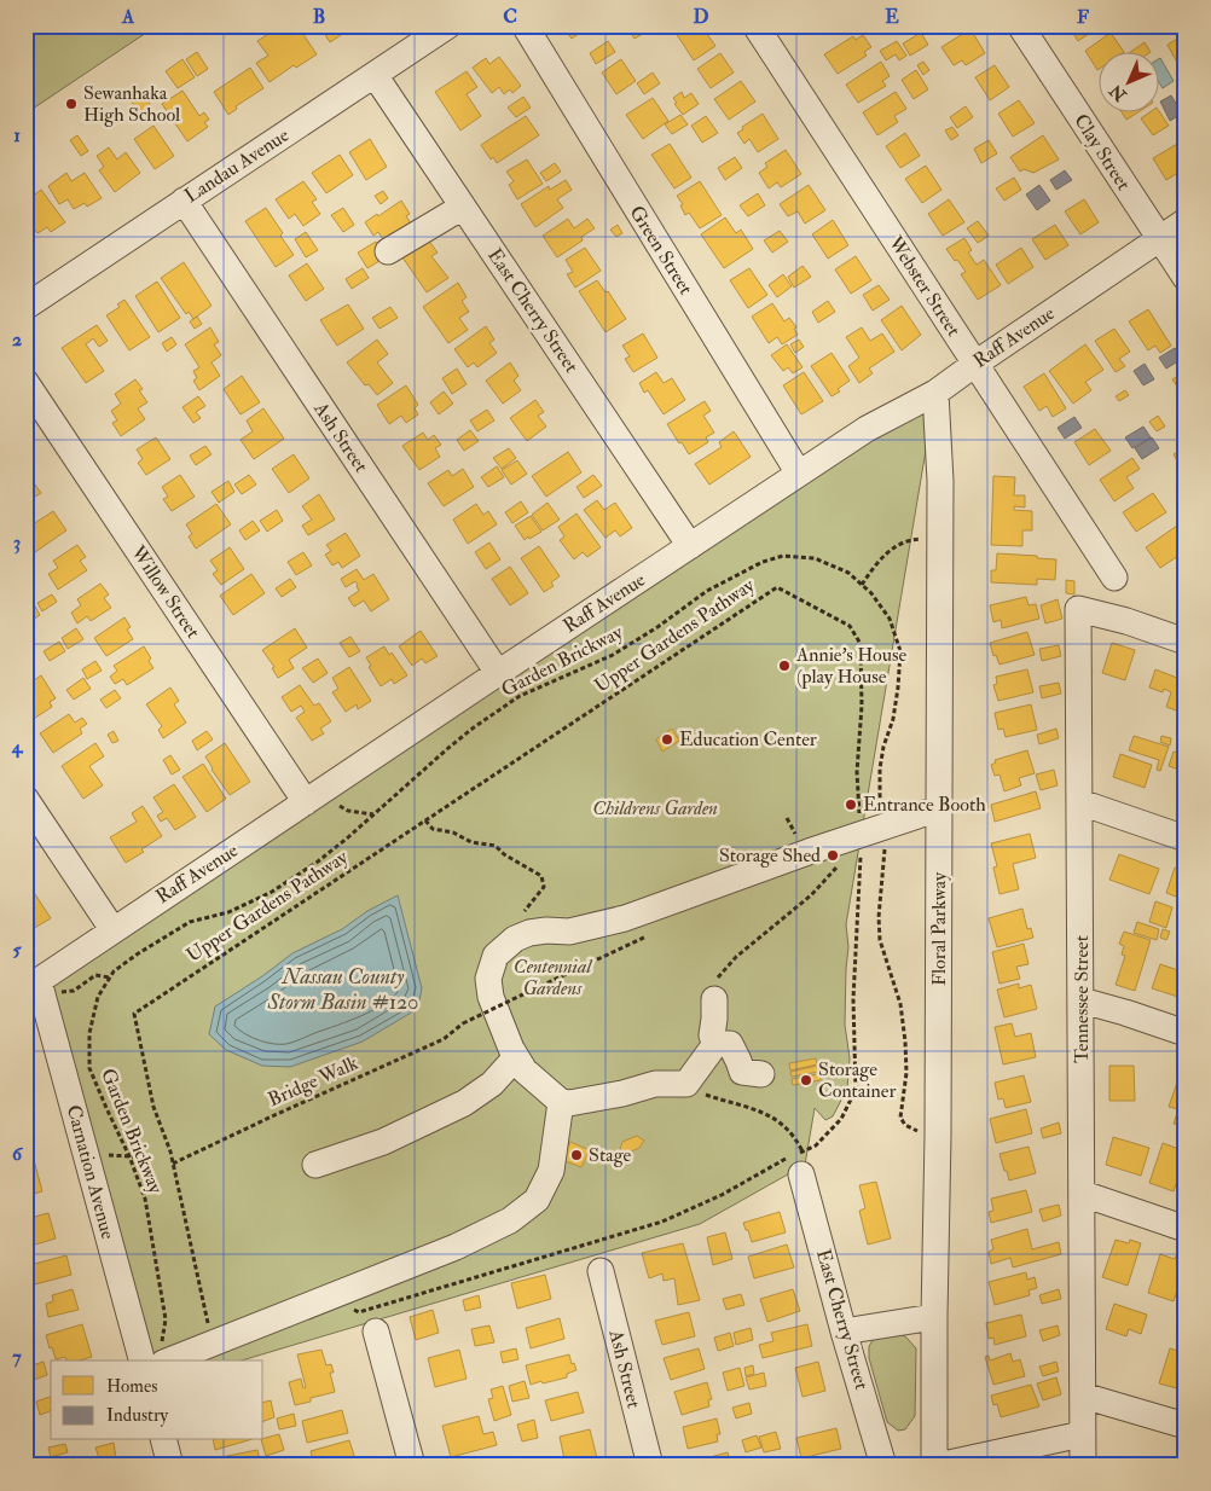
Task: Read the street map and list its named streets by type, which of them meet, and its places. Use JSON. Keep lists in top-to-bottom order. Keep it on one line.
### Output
{"streets":{"street":["Clay Street","Landau Avenue","Green Street","Webster Street","East Cherry Street","Raff Avenue","Ash Street","Willow Street","Floral Parkway","Tennessee Street","Carnation Avenue"],"path":["Upper Gardens Pathway","Garden Brickway","Bridge Walk"]},"crossings":[["Clay Street","Raff Avenue"],["Landau Avenue","East Cherry Street"],["Landau Avenue","Ash Street"],["Green Street","Raff Avenue"],["Webster Street","Raff Avenue"],["East Cherry Street","Raff Avenue"],["East Cherry Street","Upper Gardens Pathway"],["Raff Avenue","Ash Street"],["Raff Avenue","Willow Street"],["Raff Avenue","Floral Parkway"],["Raff Avenue","Carnation Avenue"],["Upper Gardens Pathway","Garden Brickway"],["Upper Gardens Pathway","Bridge Walk"],["Garden Brickway","Floral Parkway"],["Garden Brickway","Carnation Avenue"]],"water":["Nassau County Storm Basin #120"],"parks":["Childrens Garden","Centennial Gardens"],"places":["Sewanhaka High School","Annie's House (play House","Education Center","Entrance Booth","Storage Shed","Storage Container","Stage"],"legend":["Homes","Industry"],"north":"bottom left","grid":{"columns":["A","B","C","D","E","F"],"rows":["1","2","3","4","5","6","7"]}}
